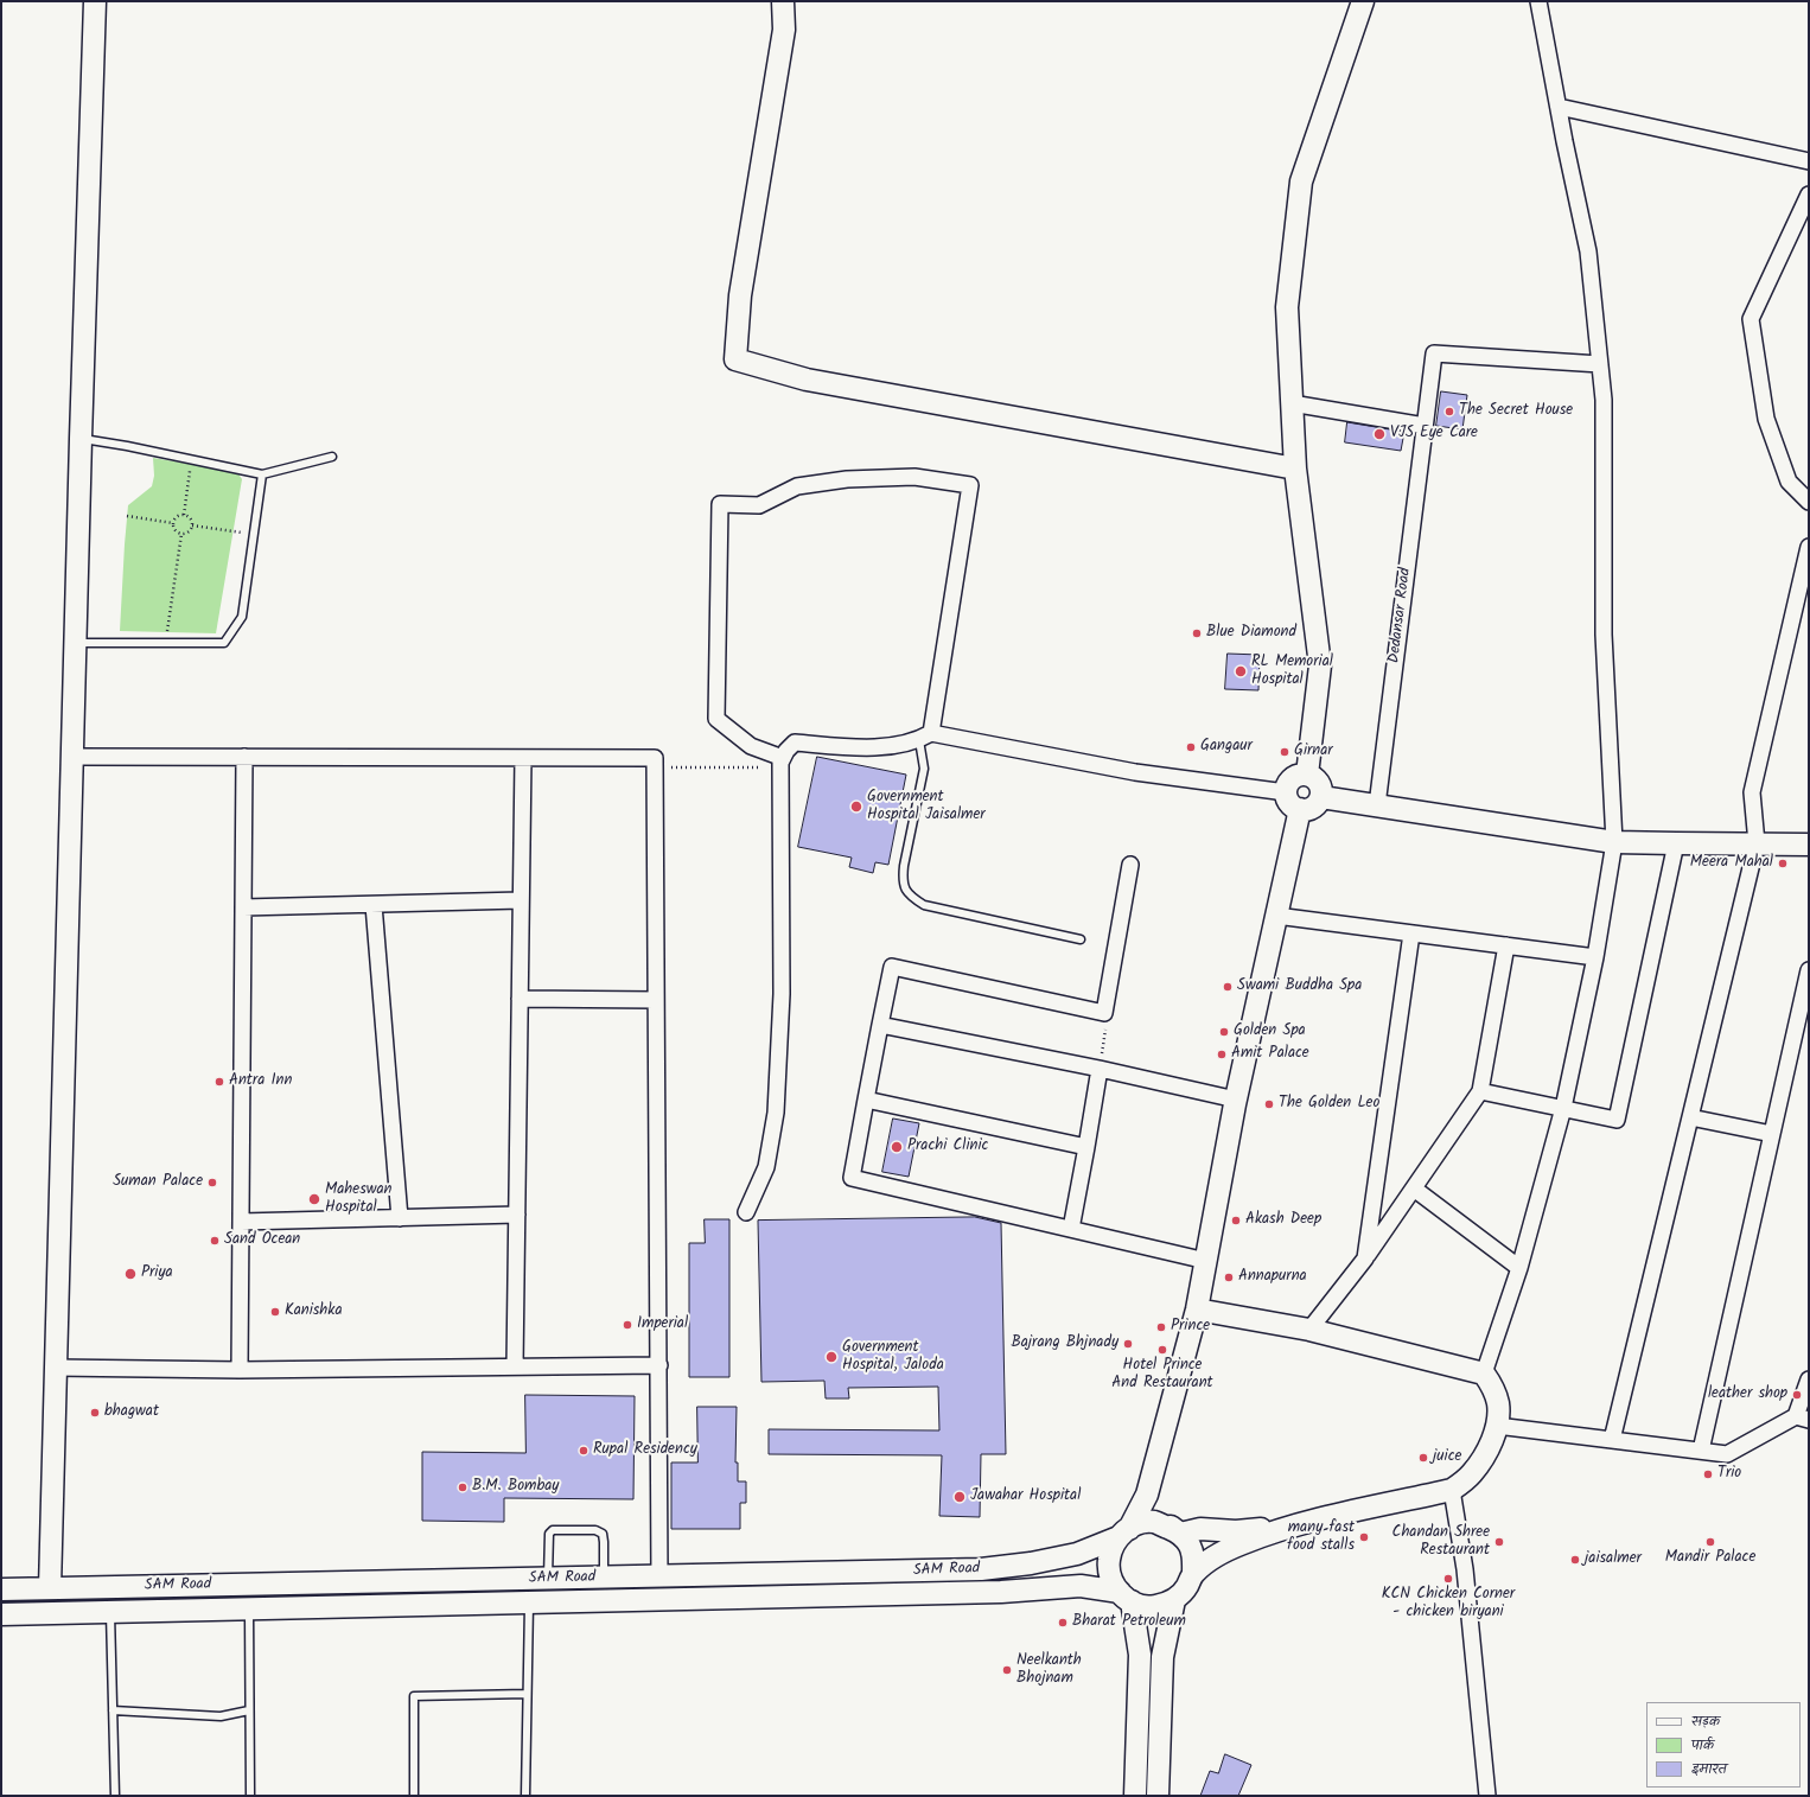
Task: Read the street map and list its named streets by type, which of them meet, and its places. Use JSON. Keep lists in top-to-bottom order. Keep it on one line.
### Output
{"streets":{"main road":["SAM Road"],"street":["Dedansar Road"]},"places":["The Secret House","VJS Eye Care","Blue Diamond","RL Memorial Hospital","Gangaur","Girnar","Government Hospital Jaisalmer","Meera Mahal","Swami Buddha Spa","Golden Spa","Amit Palace","Antra Inn","The Golden Leo","Prachi Clinic","Suman Palace","Maheswan Hospital","Akash Deep","Sand Ocean","Priya","Annapurna","Kanishka","Imperial","Prince","Bajrang Bhjnady","Hotel Prince And Restaurant","Government Hospital, Jaloda","leather shop","bhagwat","Rupal Residency","juice","Trio","B.M. Bombay","Jawahar Hospital","many fast food stalls","Chandan Shree Restaurant","Mandir Palace","jaisalmer","KCN Chicken Corner - chicken biryani","Bharat Petroleum","Neelkanth Bhojnam"],"legend":["सड़क","पार्क","इमारत"]}
